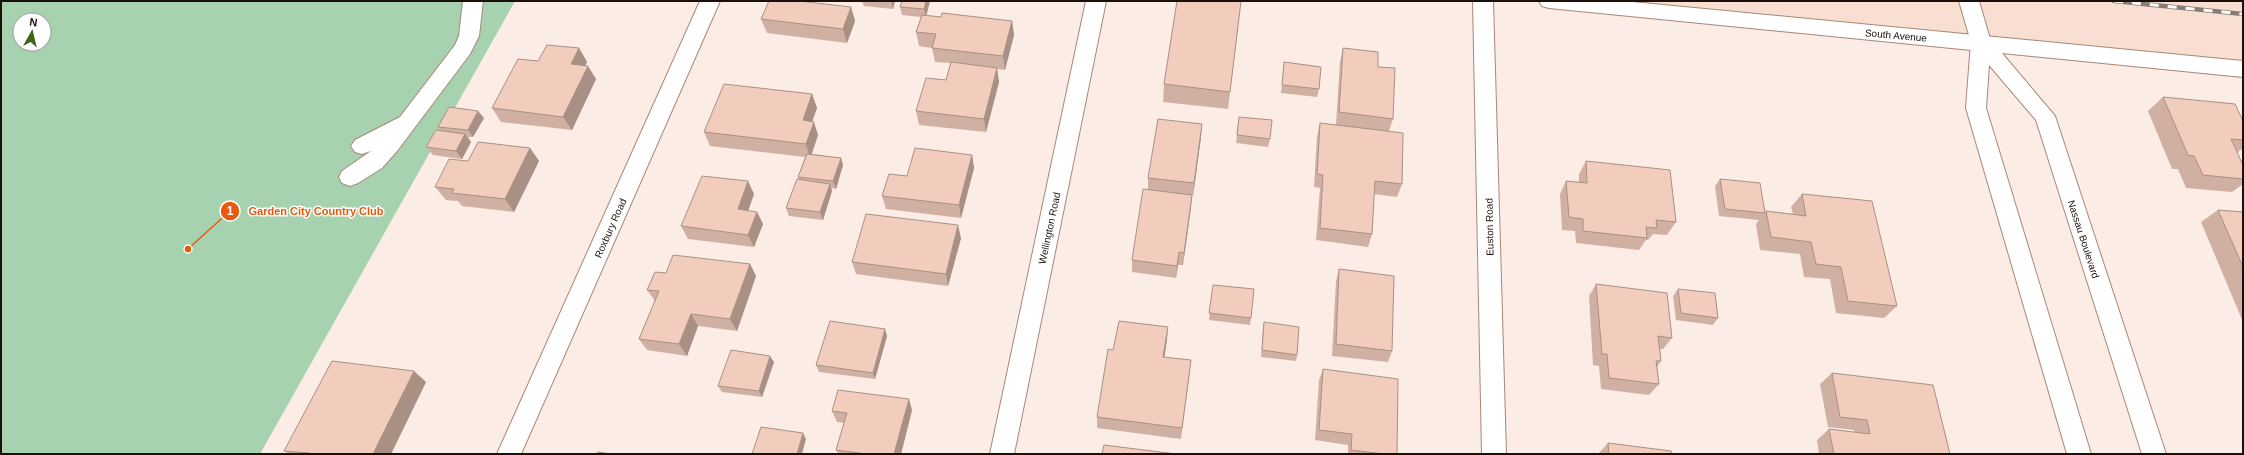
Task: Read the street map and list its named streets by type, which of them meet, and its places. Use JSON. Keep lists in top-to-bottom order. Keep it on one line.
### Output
{"streets":{"street":["South Avenue","Euston Road","Roxbury Road","Wellington Road","Nassau Boulevard"]},"crossings":[["South Avenue","Nassau Boulevard"]],"places":["Garden City Country Club"],"north":"top"}
